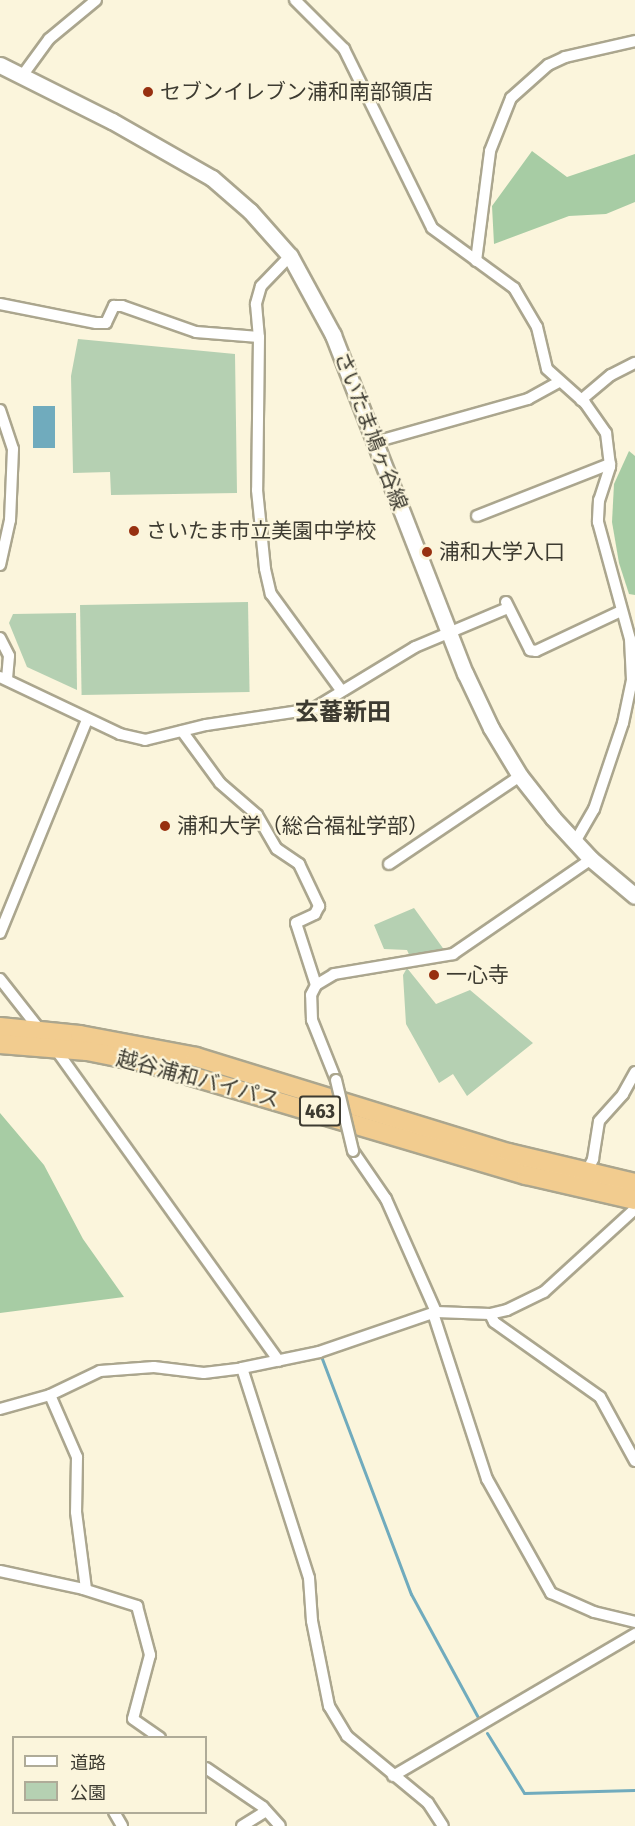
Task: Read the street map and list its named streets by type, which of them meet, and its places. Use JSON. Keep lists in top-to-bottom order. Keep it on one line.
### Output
{"streets":{"highway":["越谷浦和バイパス","463"],"main road":["さいたま鳩ヶ谷線"]},"districts":["玄蕃新田"],"places":["セブンイレブン浦和南部領店","さいたま市立美園中学校","浦和大学入口","浦和大学（総合福祉学部）","一心寺"],"legend":["道路","公園"]}
